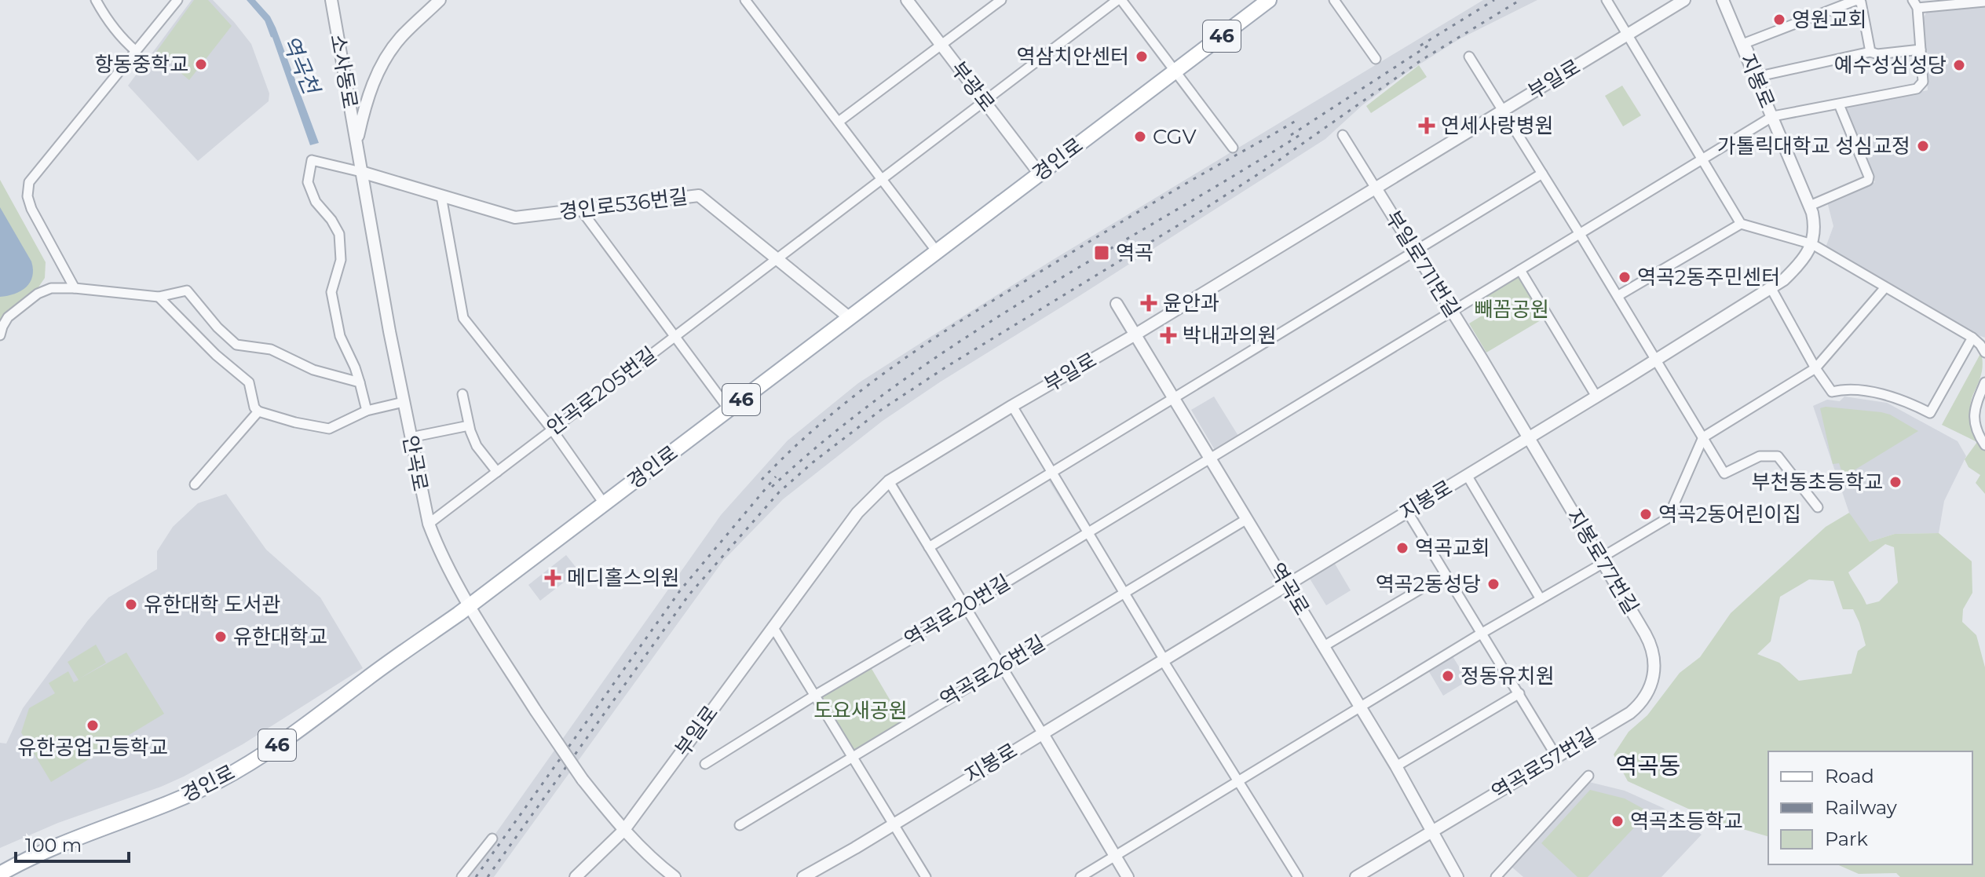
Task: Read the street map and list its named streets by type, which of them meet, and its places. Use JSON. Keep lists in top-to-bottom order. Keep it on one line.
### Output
{"streets":{"main road":["46","경인로"],"street":["소사동로","부일로","지봉로","부광로","경인로536번길","부일로711번길","안곡로205번길","안곡로","지봉로77번길","역곡로","역곡로20번길","역곡로26번길","역곡로57번길"]},"crossings":[["소사동로","안곡로"],["부일로","부일로711번길"],["부일로","안곡로"],["부일로","역곡로"],["지봉로","부일로711번길"],["지봉로","지봉로77번길"],["지봉로","역곡로"],["지봉로","역곡로20번길"],["부광로","경인로"],["부광로","안곡로205번길"],["경인로","경인로536번길"],["경인로","안곡로"],["경인로536번길","안곡로205번길"],["경인로536번길","안곡로"],["부일로711번길","지봉로77번길"],["부일로711번길","역곡로20번길"],["안곡로205번길","안곡로"],["지봉로77번길","역곡로57번길"],["역곡로","역곡로20번길"],["역곡로","역곡로26번길"],["역곡로","역곡로57번길"]],"districts":["역곡동"],"water":["역곡천"],"parks":["빼꼼공원","도요새공원"],"places":{"other":["영원교회","역삼치안센터","항동중학교","예수성심성당","CGV","가톨릭대학교 성심교정","역곡2동주민센터","부천동초등학교","역곡2동어린이집","역곡교회","역곡2동성당","유한대학 도서관","유한대학교","정동유치원","유한공업고등학교","역곡초등학교"],"health":["연세사랑병원","윤안과","박내과의원","메디홀스의원"],"transit":["역곡"]},"legend":["Road","Railway","Park"],"scale_bar":"100 m"}
